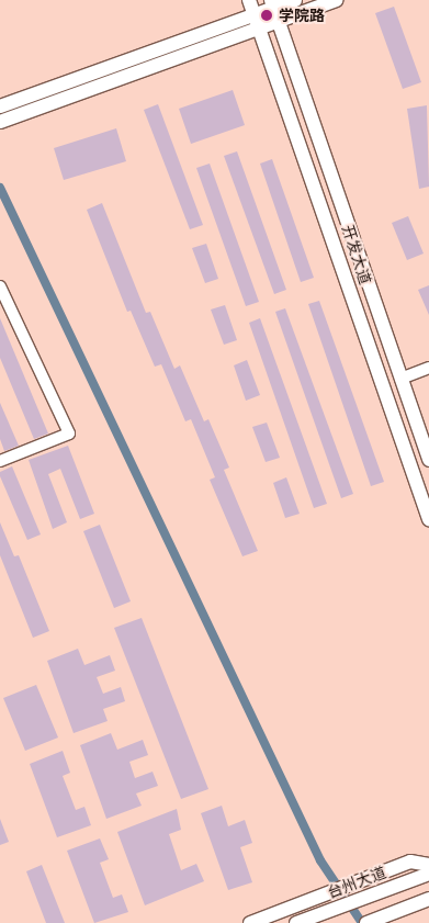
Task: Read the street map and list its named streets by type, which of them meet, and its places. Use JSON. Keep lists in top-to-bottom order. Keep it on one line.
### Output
{"streets":{"main road":["开发大道","台州大道"]},"places":["学院路"]}
